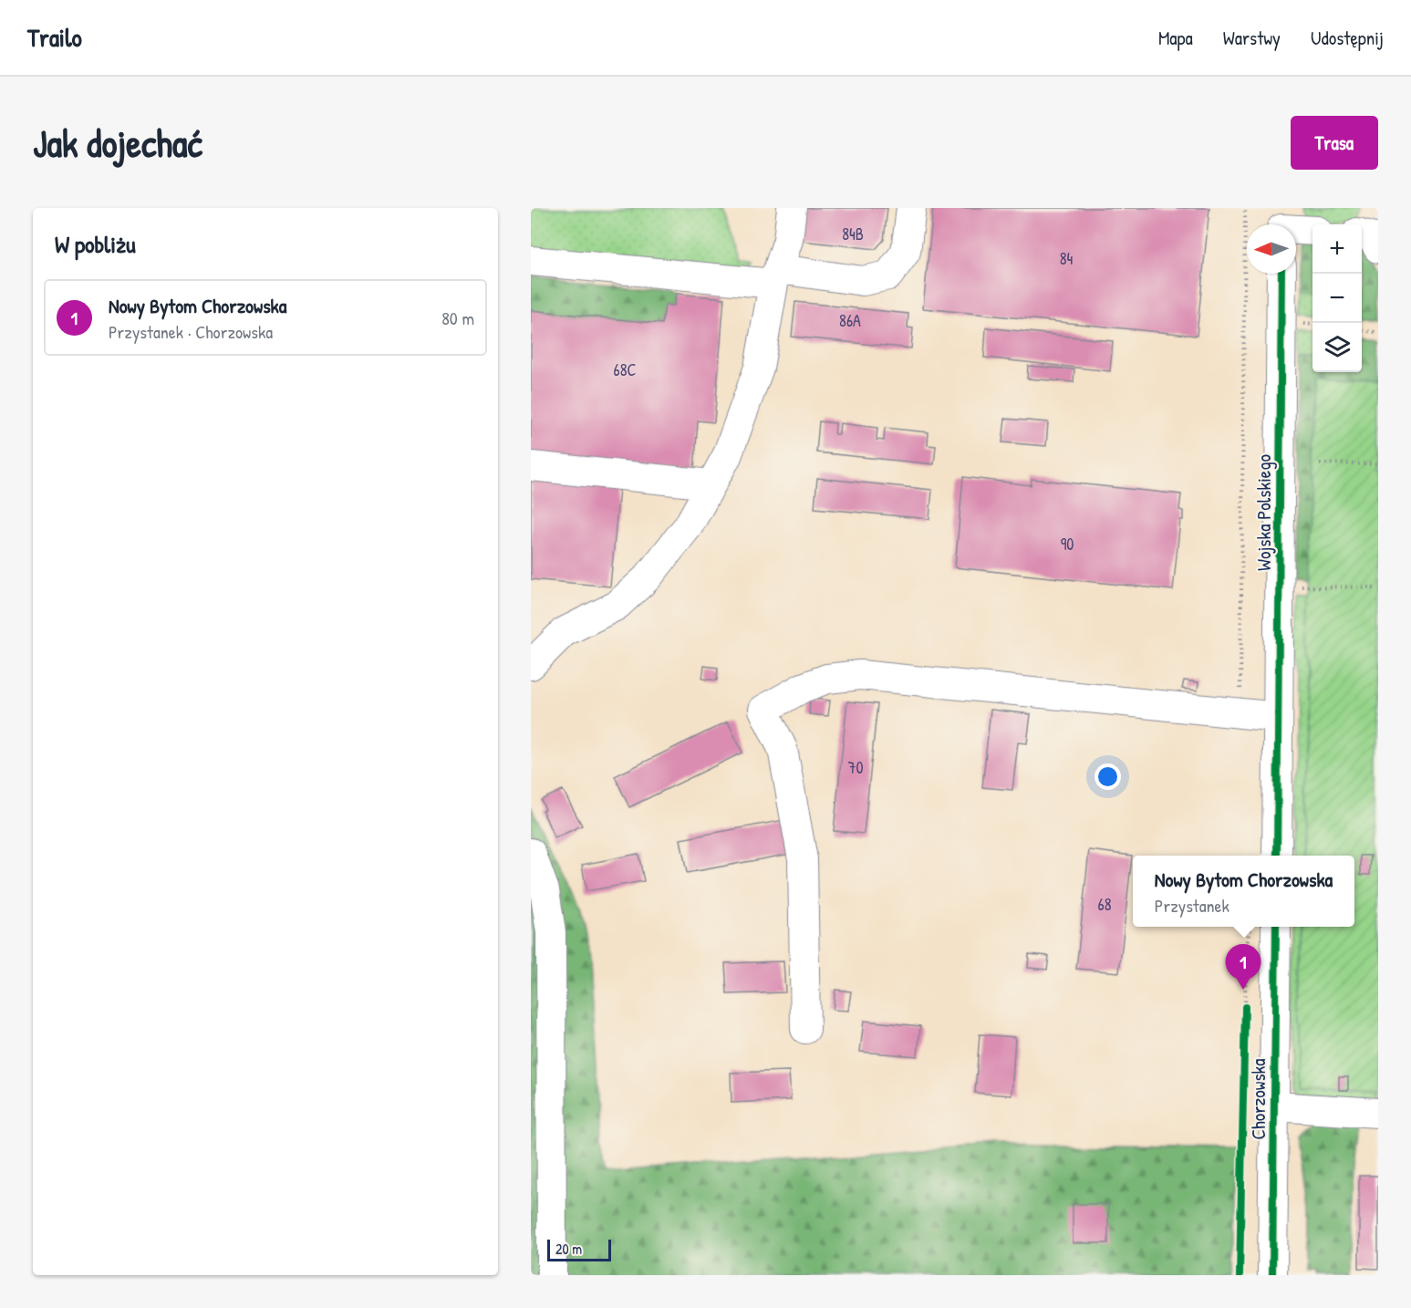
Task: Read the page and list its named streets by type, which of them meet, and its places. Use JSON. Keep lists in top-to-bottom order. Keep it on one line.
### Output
{"streets":{"street":["Wojska Polskiego","Chorzowska"]},"house_numbers":["84B","84","86A","68C","90","70","68"],"scale_bar":"20 m","north":"left","page":{"header":"Trailo","nav":["Mapa","Warstwy","Udostępnij"],"buttons":"Trasa","title":"Jak dojechać","heading":"W pobliżu","map_buttons":["+","−"],"list":[{"mark":"1","name":"Nowy Bytom Chorzowska","note":"Przystanek · Chorzowska","value":"80 m"}],"popup":["Nowy Bytom Chorzowska","Przystanek"],"pins":"1","scale":"20 m"}}
